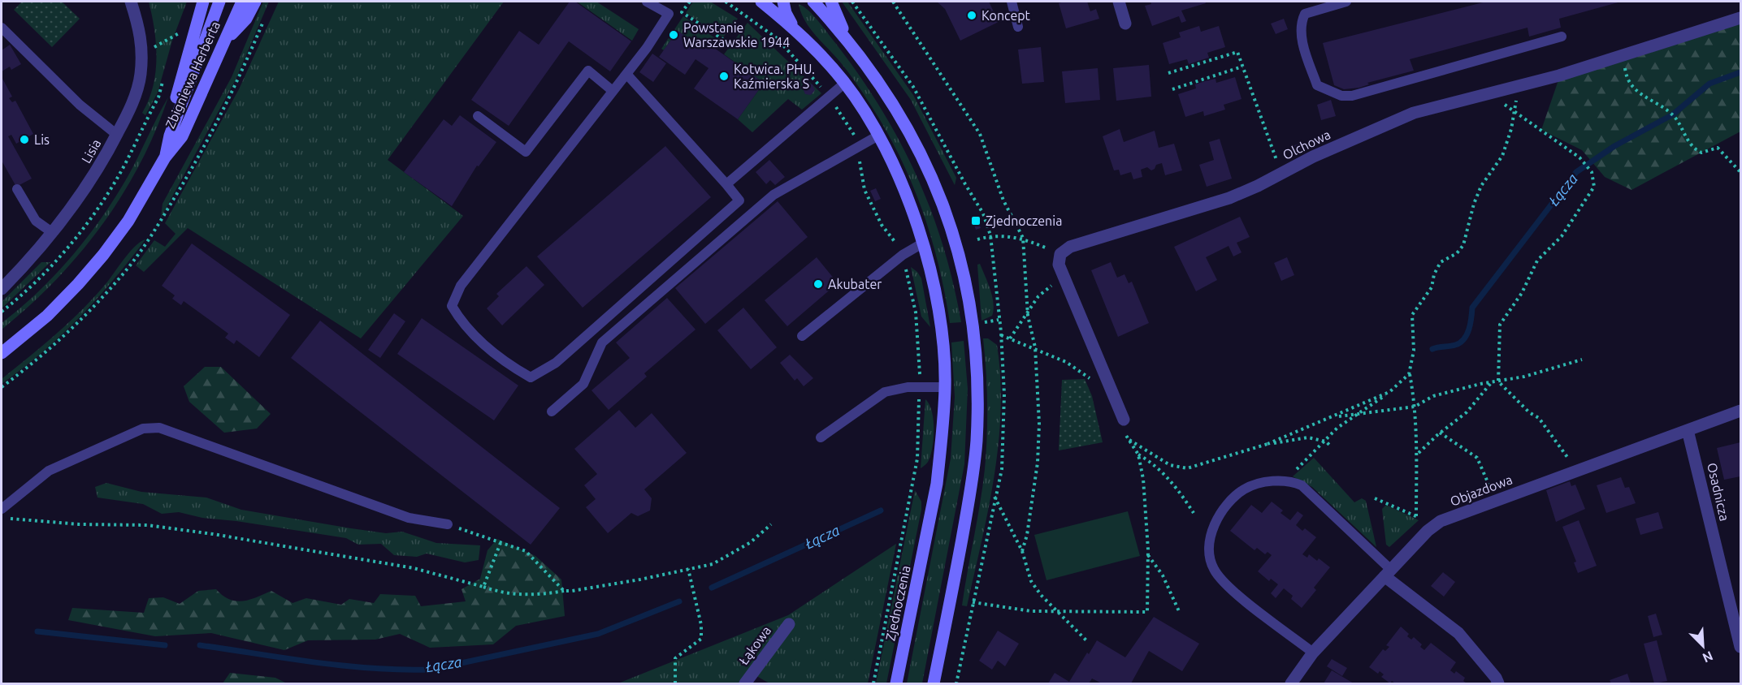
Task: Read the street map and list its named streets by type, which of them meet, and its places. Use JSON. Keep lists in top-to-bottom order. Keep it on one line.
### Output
{"streets":{"main road":["Zbigniewa Herberta","Zjednoczenia"],"street":["Olchowa","Lisia","Objazdowa","Osadnicza","Łąkowa"]},"crossings":[["Objazdowa","Osadnicza"]],"water":["Łącza"],"places":{"other":["Koncept","Powstanie Warszawskie 1944","Kotwica. PHU. Kaźmierska S","Lis","Akubater"],"transit":["Zjednoczenia"]},"north":"bottom right"}
